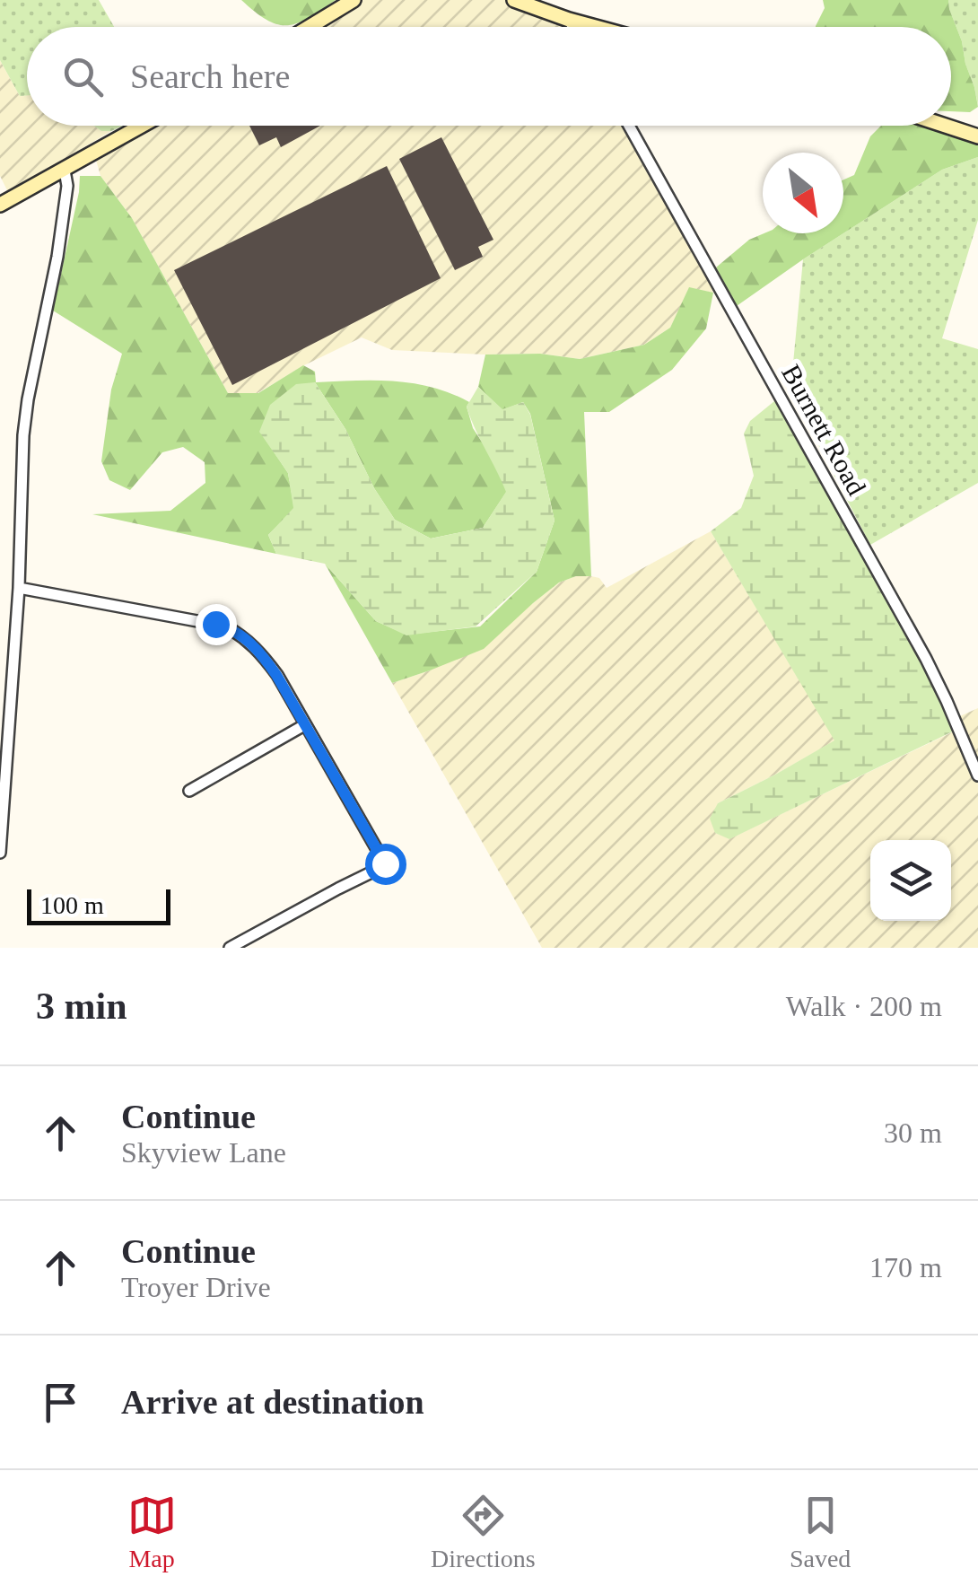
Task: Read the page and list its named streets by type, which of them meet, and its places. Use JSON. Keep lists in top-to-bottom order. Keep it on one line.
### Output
{"streets":{"street":["Burnett Road"]},"scale_bar":"100 m","north":"bottom right","page":{"search":"Search here","scale":"100 m","heading":["3 min","Walk · 200 m"],"list":[["Continue","Skyview Lane","30 m"],["Continue","Troyer Drive","170 m"],"Arrive at destination"],"nav":["Map","Directions","Saved"]}}
